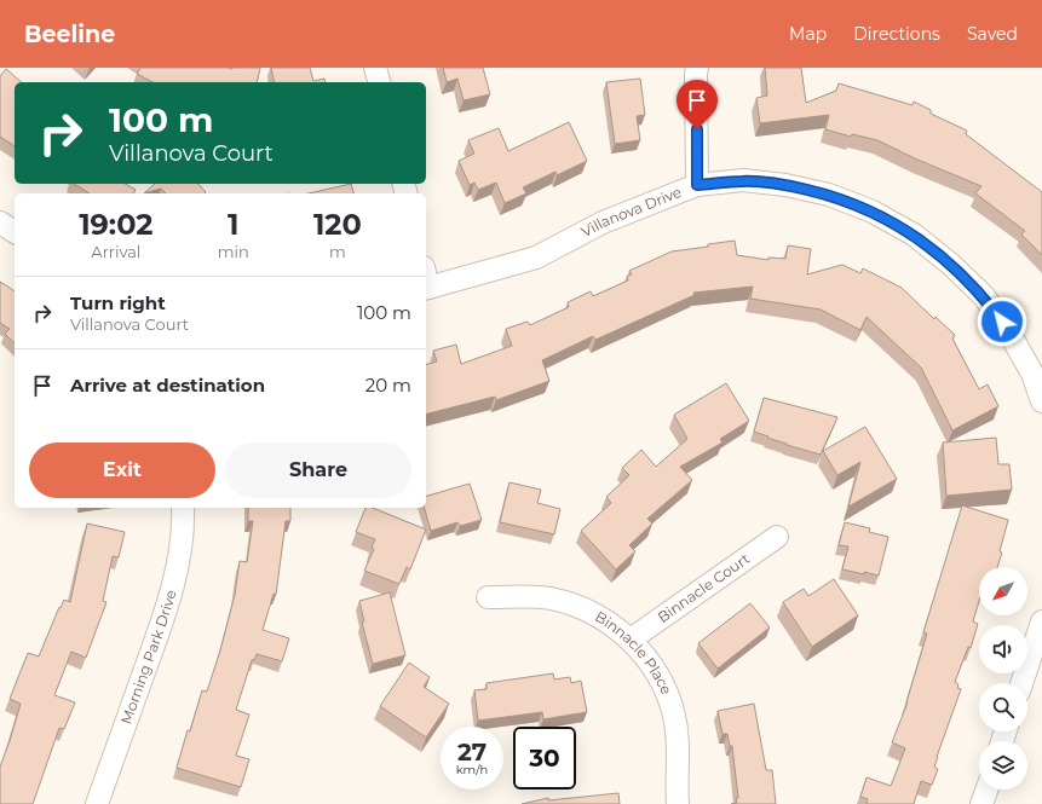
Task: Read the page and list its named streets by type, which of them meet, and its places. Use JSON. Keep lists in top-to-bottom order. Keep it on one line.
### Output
{"streets":{"street":["Villanova Drive","Binnacle Court","Morning Park Drive","Binnacle Place"]},"crossings":[["Binnacle Court","Binnacle Place"]],"north":"bottom left","page":{"header":"Beeline","nav":["Map","Directions","Saved"],"turn":["100 m","Villanova Court"],"eta":["19:02","Arrival","1","min","120","m"],"list":[{"name":"Turn right","note":"Villanova Court","value":"100 m"},{"name":"Arrive at destination","value":"20 m"}],"buttons":["Exit","Share"],"speed":"27 km/h","limit":"30"}}
